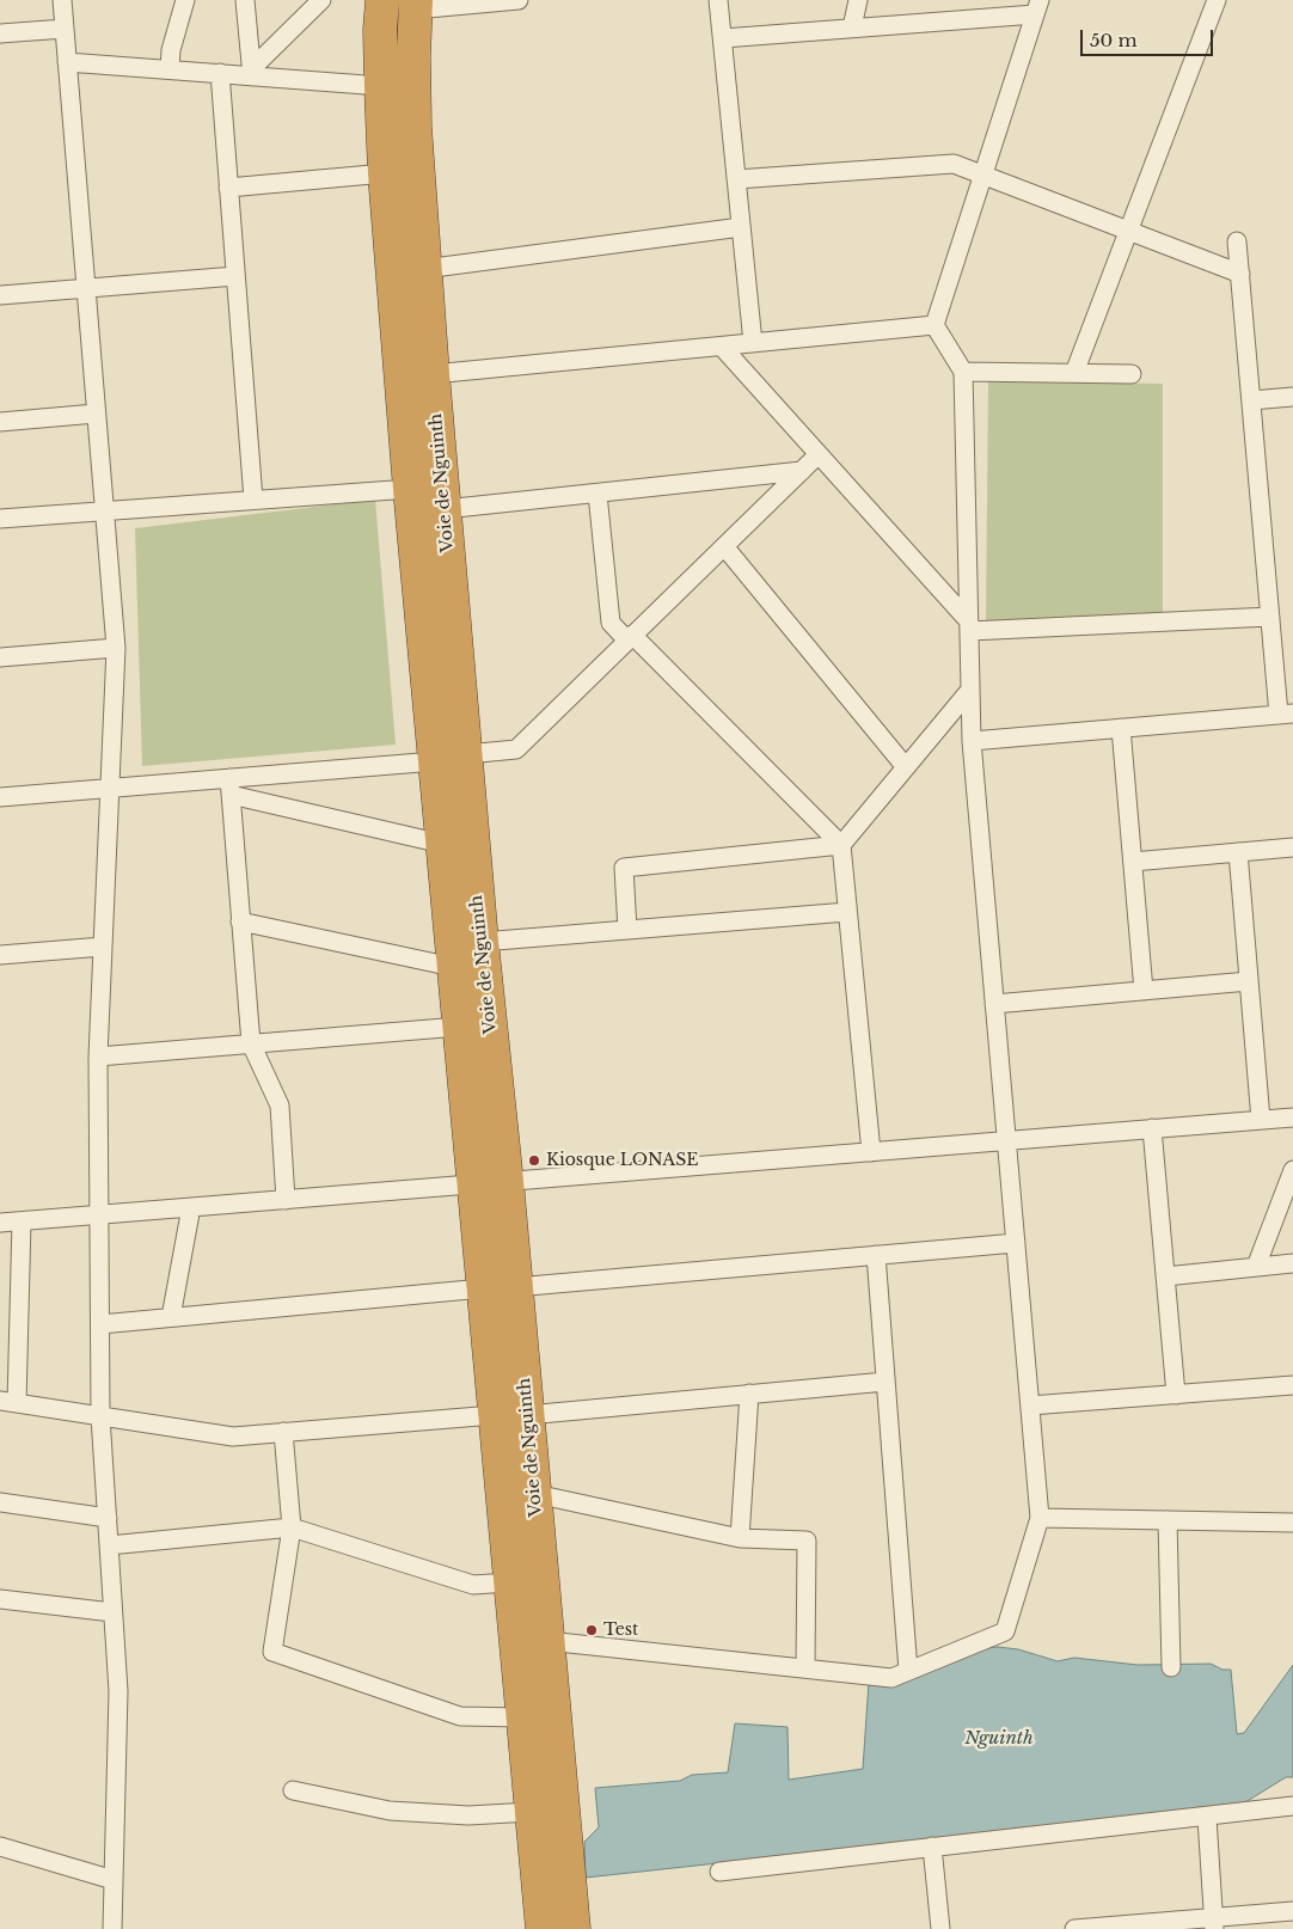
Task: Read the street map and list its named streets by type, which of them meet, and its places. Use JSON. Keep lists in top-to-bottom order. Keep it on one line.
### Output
{"streets":{"highway":["Voie de Nguinth"]},"water":["Nguinth"],"places":["Kiosque LONASE","Test"],"scale_bar":"50 m"}
